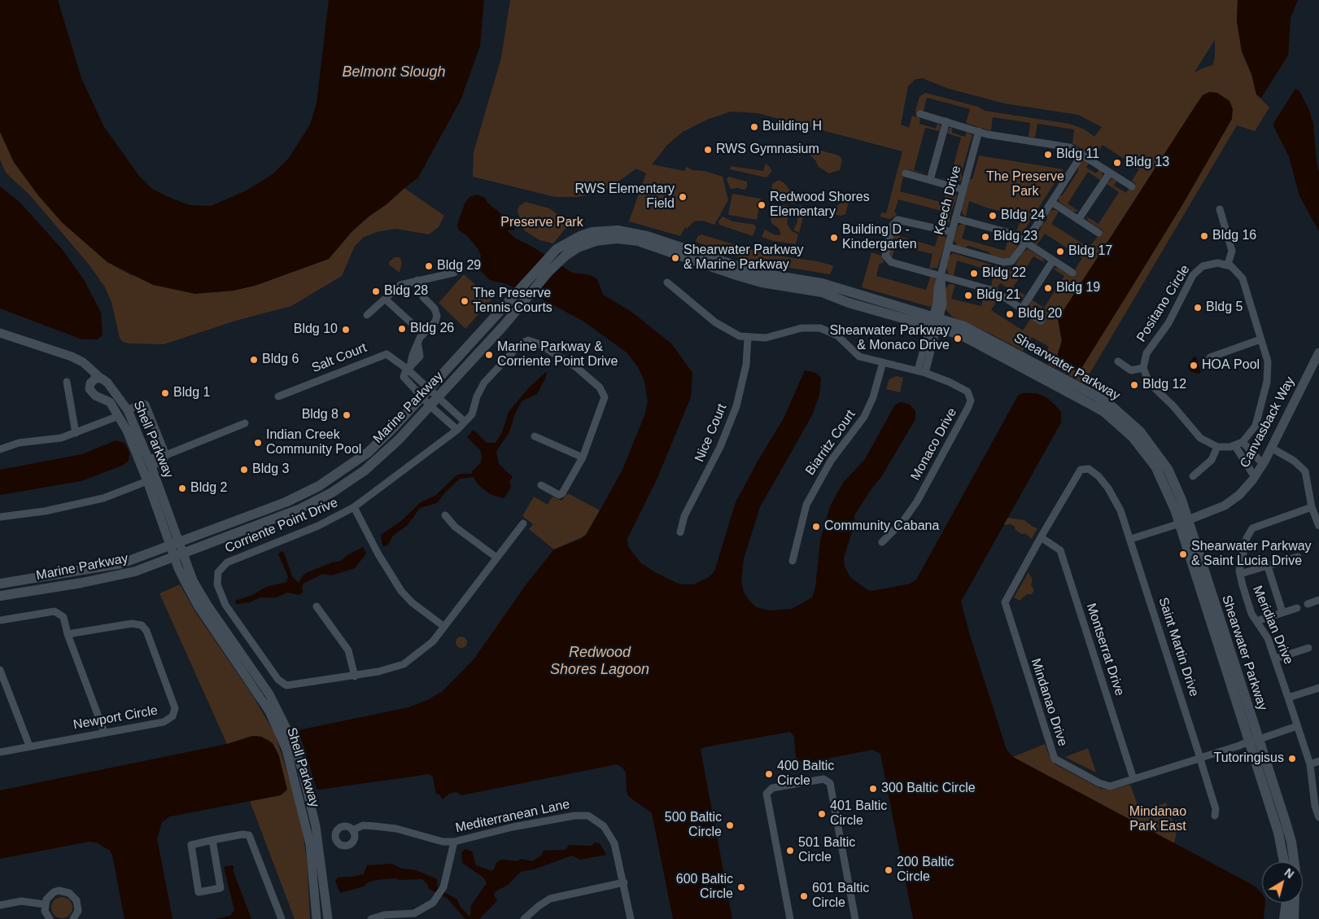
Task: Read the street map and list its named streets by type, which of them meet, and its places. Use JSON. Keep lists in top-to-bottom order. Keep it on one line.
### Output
{"streets":{"main road":["Shearwater Parkway","Marine Parkway"],"street":["Keech Drive","Positano Circle","Salt Court","Canvasback Way","Nice Court","Shell Parkway","Biarritz Court","Monaco Drive","Corriente Point Drive","Meridian Drive","Saint Martin Drive","Montserrat Drive","Mindanao Drive","Newport Circle","Mediterranean Lane"]},"crossings":[["Keech Drive","Shearwater Parkway"],["Salt Court","Marine Parkway"],["Shearwater Parkway","Marine Parkway"],["Shearwater Parkway","Canvasback Way"],["Shearwater Parkway","Mindanao Drive"],["Marine Parkway","Shell Parkway"],["Nice Court","Monaco Drive"],["Biarritz Court","Monaco Drive"],["Meridian Drive","Mindanao Drive"],["Saint Martin Drive","Mindanao Drive"],["Montserrat Drive","Mindanao Drive"]],"water":["Belmont Slough","Redwood Shores Lagoon"],"parks":["The Preserve Park","Preserve Park","Mindanao Park East"],"places":["Building H","RWS Gymnasium","Bldg 11","Bldg 13","RWS Elementary Field","Redwood Shores Elementary","Bldg 24","Bldg 16","Bldg 23","Building D - Kindergarten","Bldg 17","Shearwater Parkway & Marine Parkway","Bldg 29","Bldg 22","Bldg 19","Bldg 28","Bldg 21","The Preserve Tennis Courts","Bldg 5","Bldg 20","Bldg 26","Bldg 10","Shearwater Parkway & Monaco Drive","Marine Parkway & Corriente Point Drive","Bldg 6","HOA Pool","Bldg 12","Bldg 1","Bldg 8","Indian Creek Community Pool","Bldg 3","Bldg 2","Community Cabana","Shearwater Parkway & Saint Lucia Drive","Tutoringisus","400 Baltic Circle","300 Baltic Circle","401 Baltic Circle","500 Baltic Circle","501 Baltic Circle","200 Baltic Circle","600 Baltic Circle","601 Baltic Circle"],"north":"top right"}
